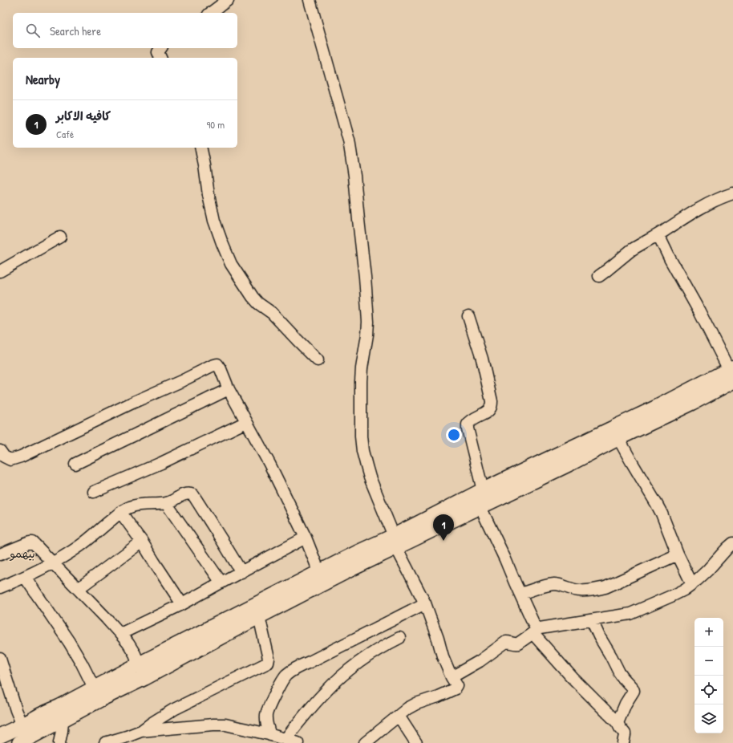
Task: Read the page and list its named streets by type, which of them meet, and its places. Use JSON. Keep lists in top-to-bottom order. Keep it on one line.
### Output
{"districts":["بيهمو"],"page":{"search":"Search here","heading":"Nearby","list":[{"mark":"1","name":"كافيه الاكابر","note":"Café","value":"90 m"}],"pins":"1","map_buttons":["+","−"]}}
